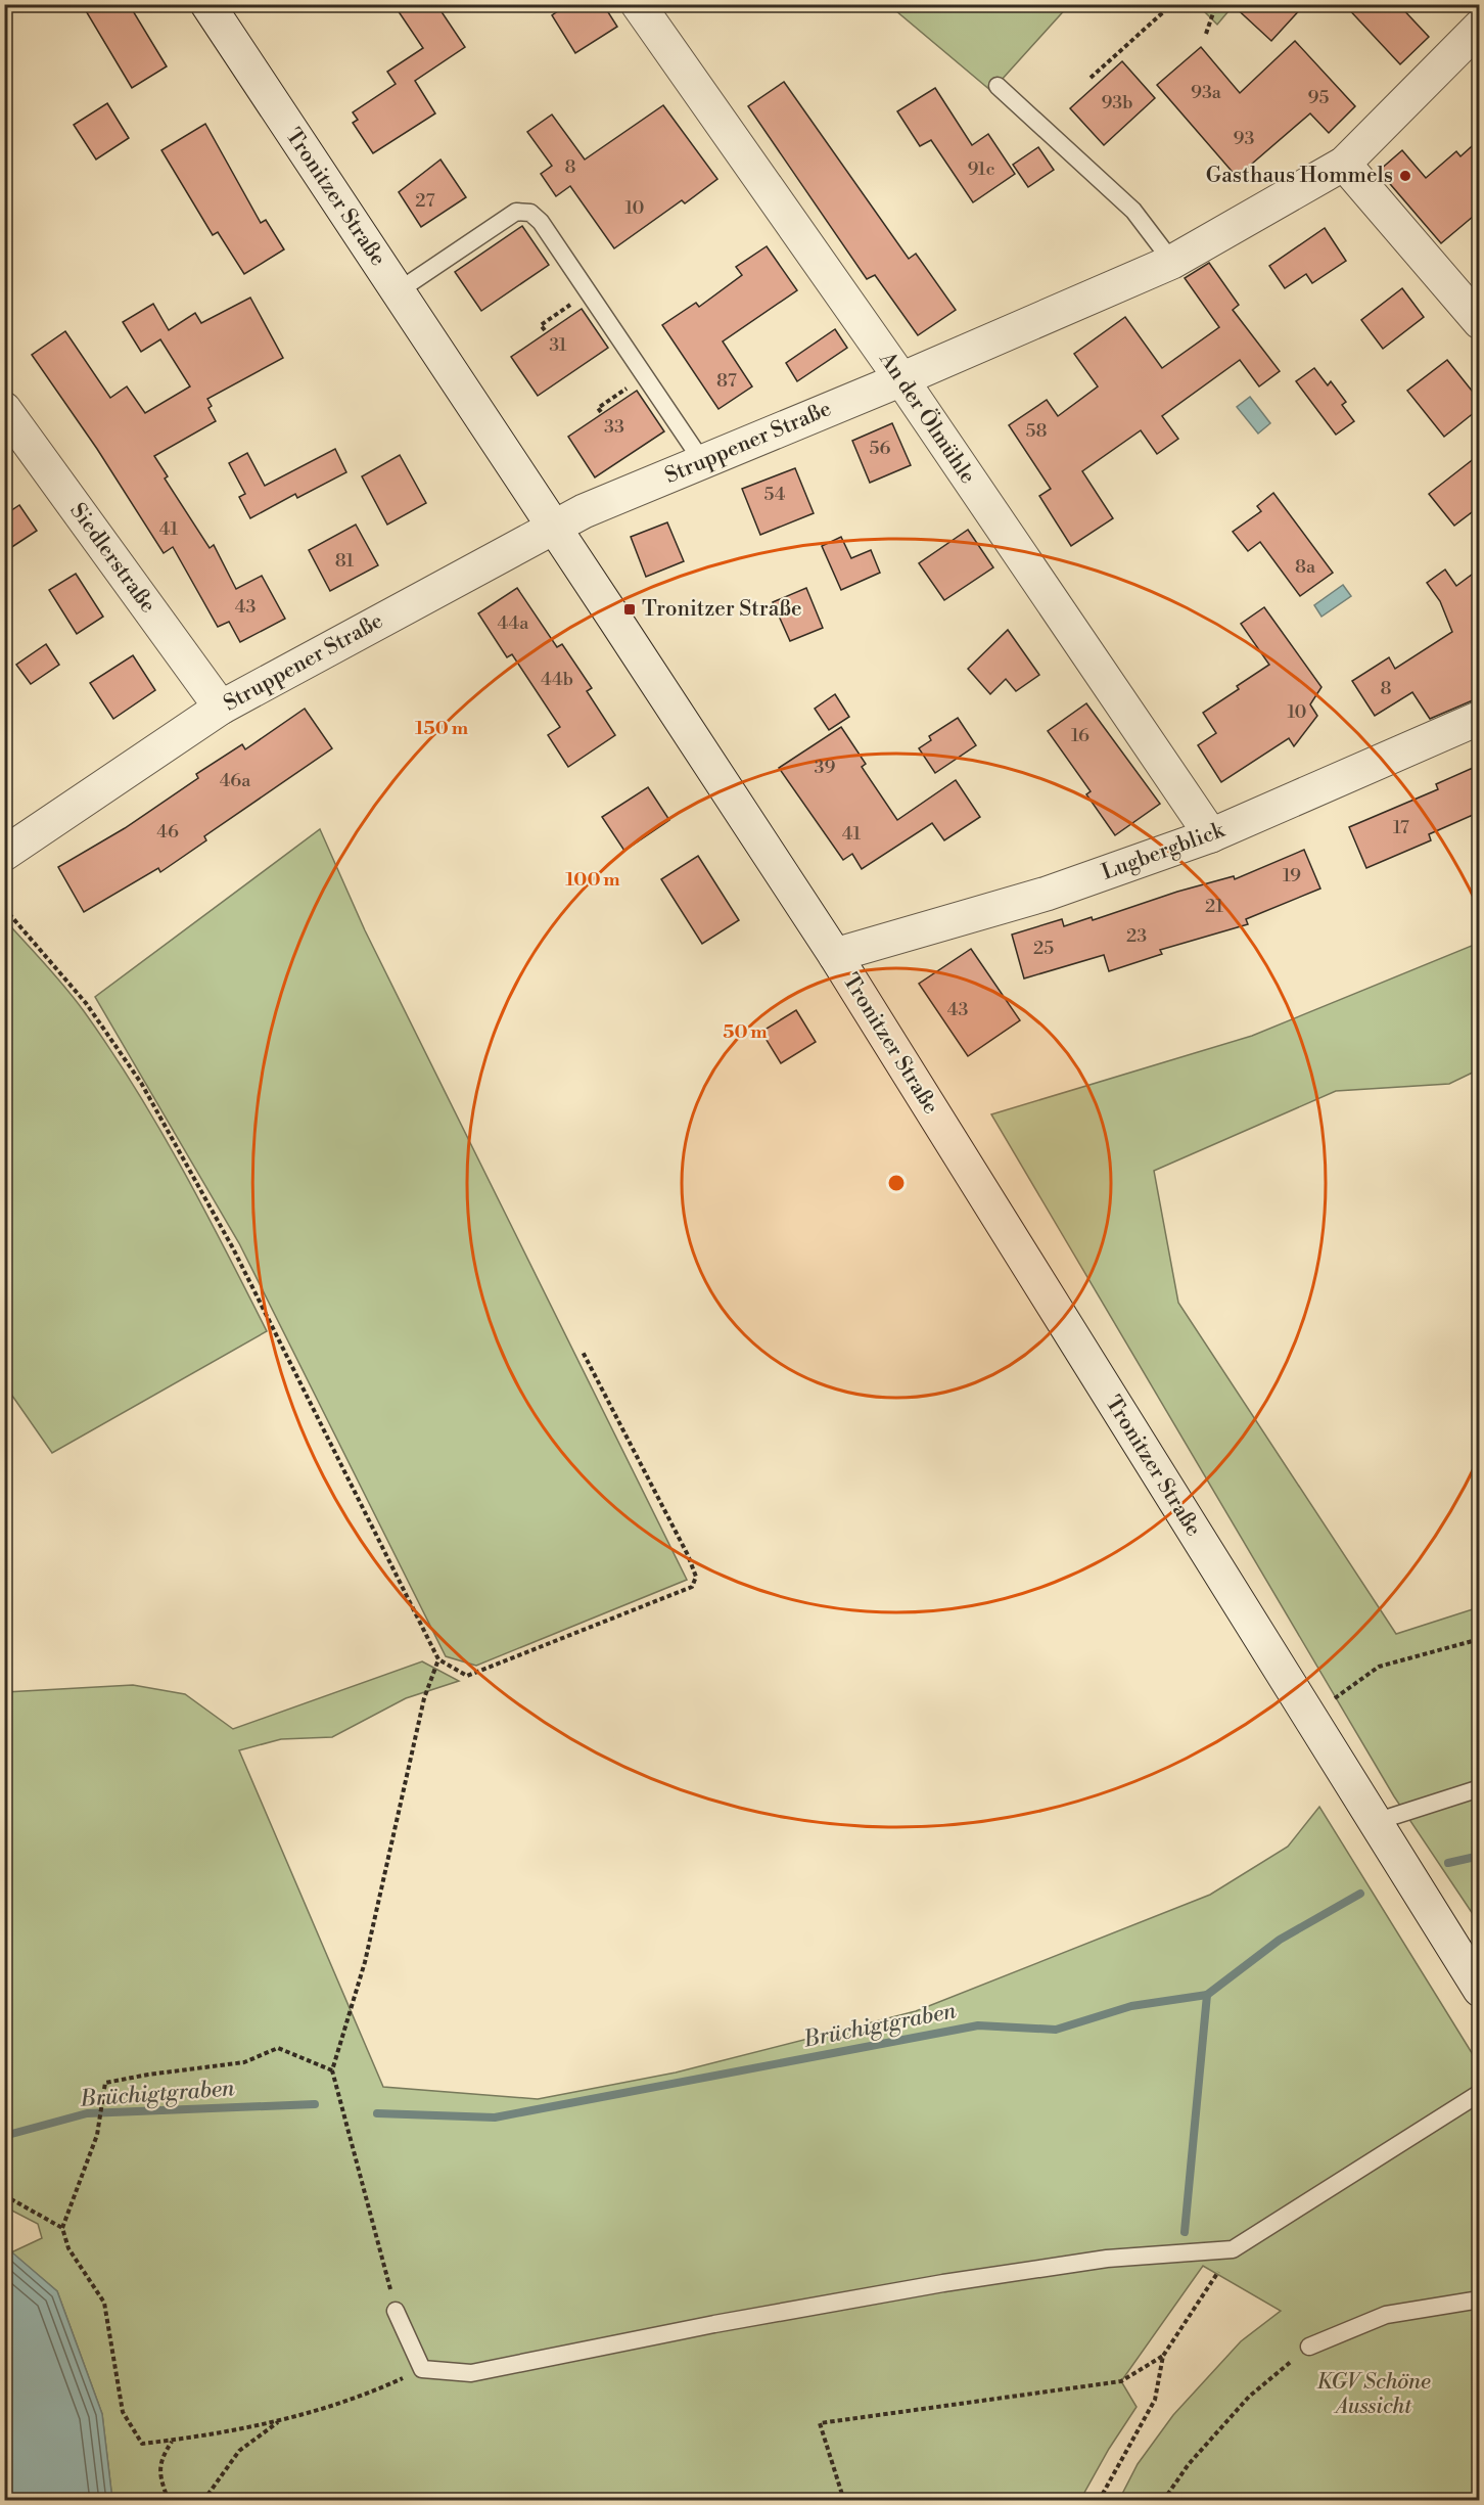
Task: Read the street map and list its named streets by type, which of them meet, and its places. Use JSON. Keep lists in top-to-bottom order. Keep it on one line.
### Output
{"streets":{"street":["Tronitzer Straße","An der Ölmühle","Struppener Straße","Siedlerstraße","Lugbergblick"]},"crossings":[["Tronitzer Straße","Struppener Straße"],["Tronitzer Straße","Lugbergblick"],["An der Ölmühle","Struppener Straße"],["An der Ölmühle","Lugbergblick"],["Struppener Straße","Siedlerstraße"]],"water":["Brüchigtgraben"],"parks":["KGV Schöne Aussicht"],"places":{"other":["Gasthaus Hommels"],"transit":["Tronitzer Straße"]},"house_numbers":["93a","95","93b","93","8","91c","27","10","31","87","33","58","56","54","41","81","8a","43","44a","44b","8","10","16","39","46a","17","46","41","19","21","23","25","43"],"rings":["150 m","100 m","50 m"]}
